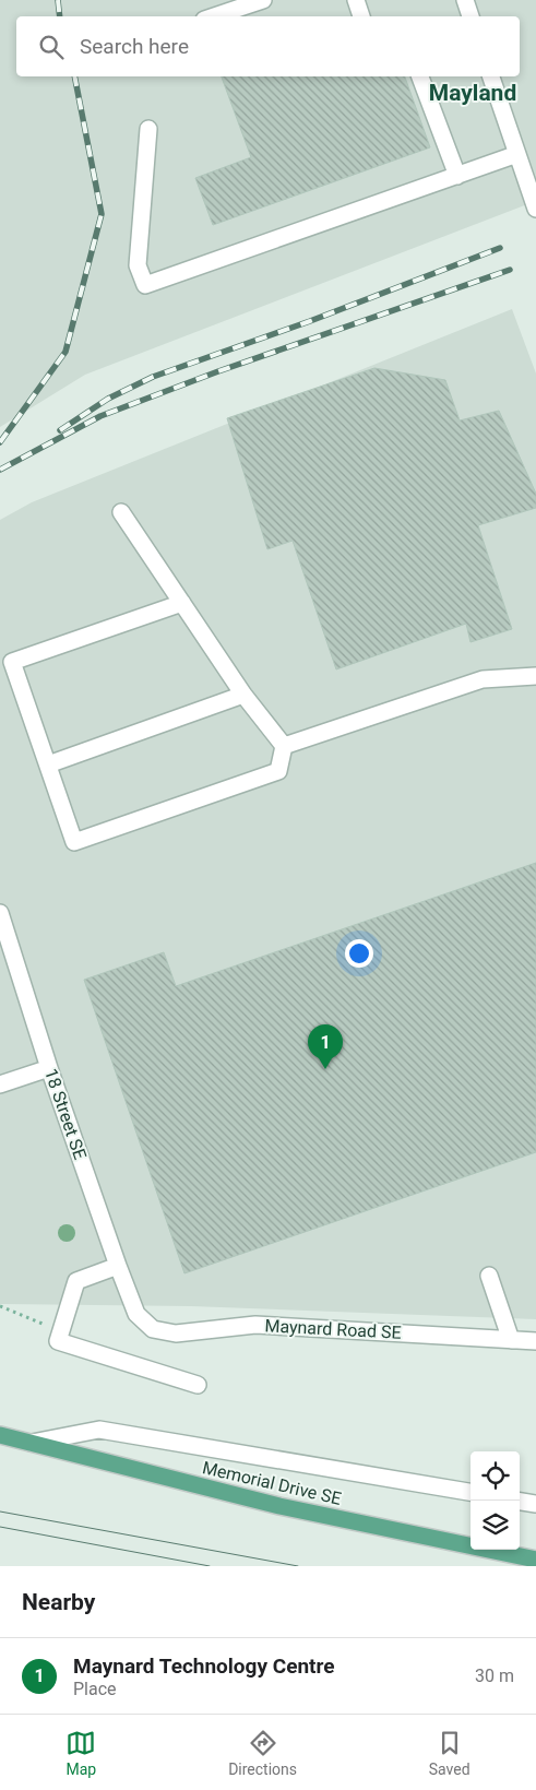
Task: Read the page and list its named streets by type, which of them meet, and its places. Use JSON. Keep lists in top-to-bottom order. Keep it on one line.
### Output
{"streets":{"main road":["Memorial Drive SE"],"street":["18 Street SE","Maynard Road SE"]},"crossings":[["18 Street SE","Maynard Road SE"]],"districts":["Mayland"],"page":{"search":"Search here","pins":"1","heading":"Nearby","list":[{"mark":"1","name":"Maynard Technology Centre","note":"Place","value":"30 m"}],"nav":["Map","Directions","Saved"]}}
